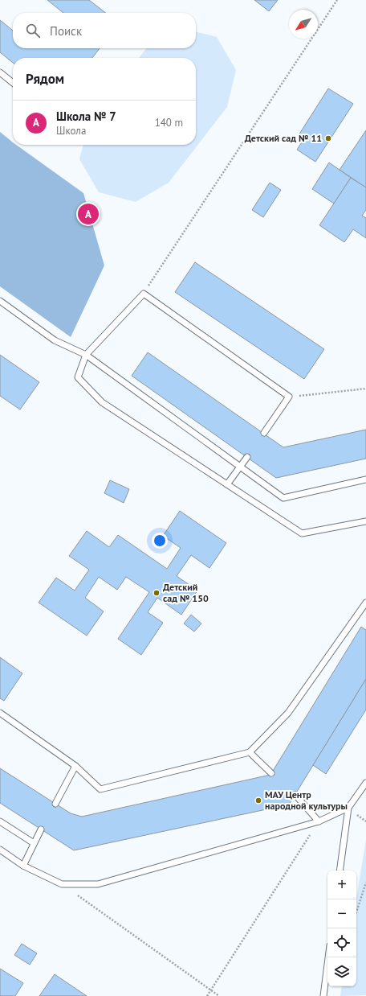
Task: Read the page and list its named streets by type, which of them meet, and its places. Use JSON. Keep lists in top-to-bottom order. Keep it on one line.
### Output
{"places":["Детский сад № 11","Детский сад № 150","МАУ Центр народной культуры"],"north":"bottom left","page":{"search":"Поиск","heading":"Рядом","list":[{"mark":"A","name":"Школа № 7","note":"Школа","value":"140 m"}],"pins":"A","map_buttons":["+","−"]}}
